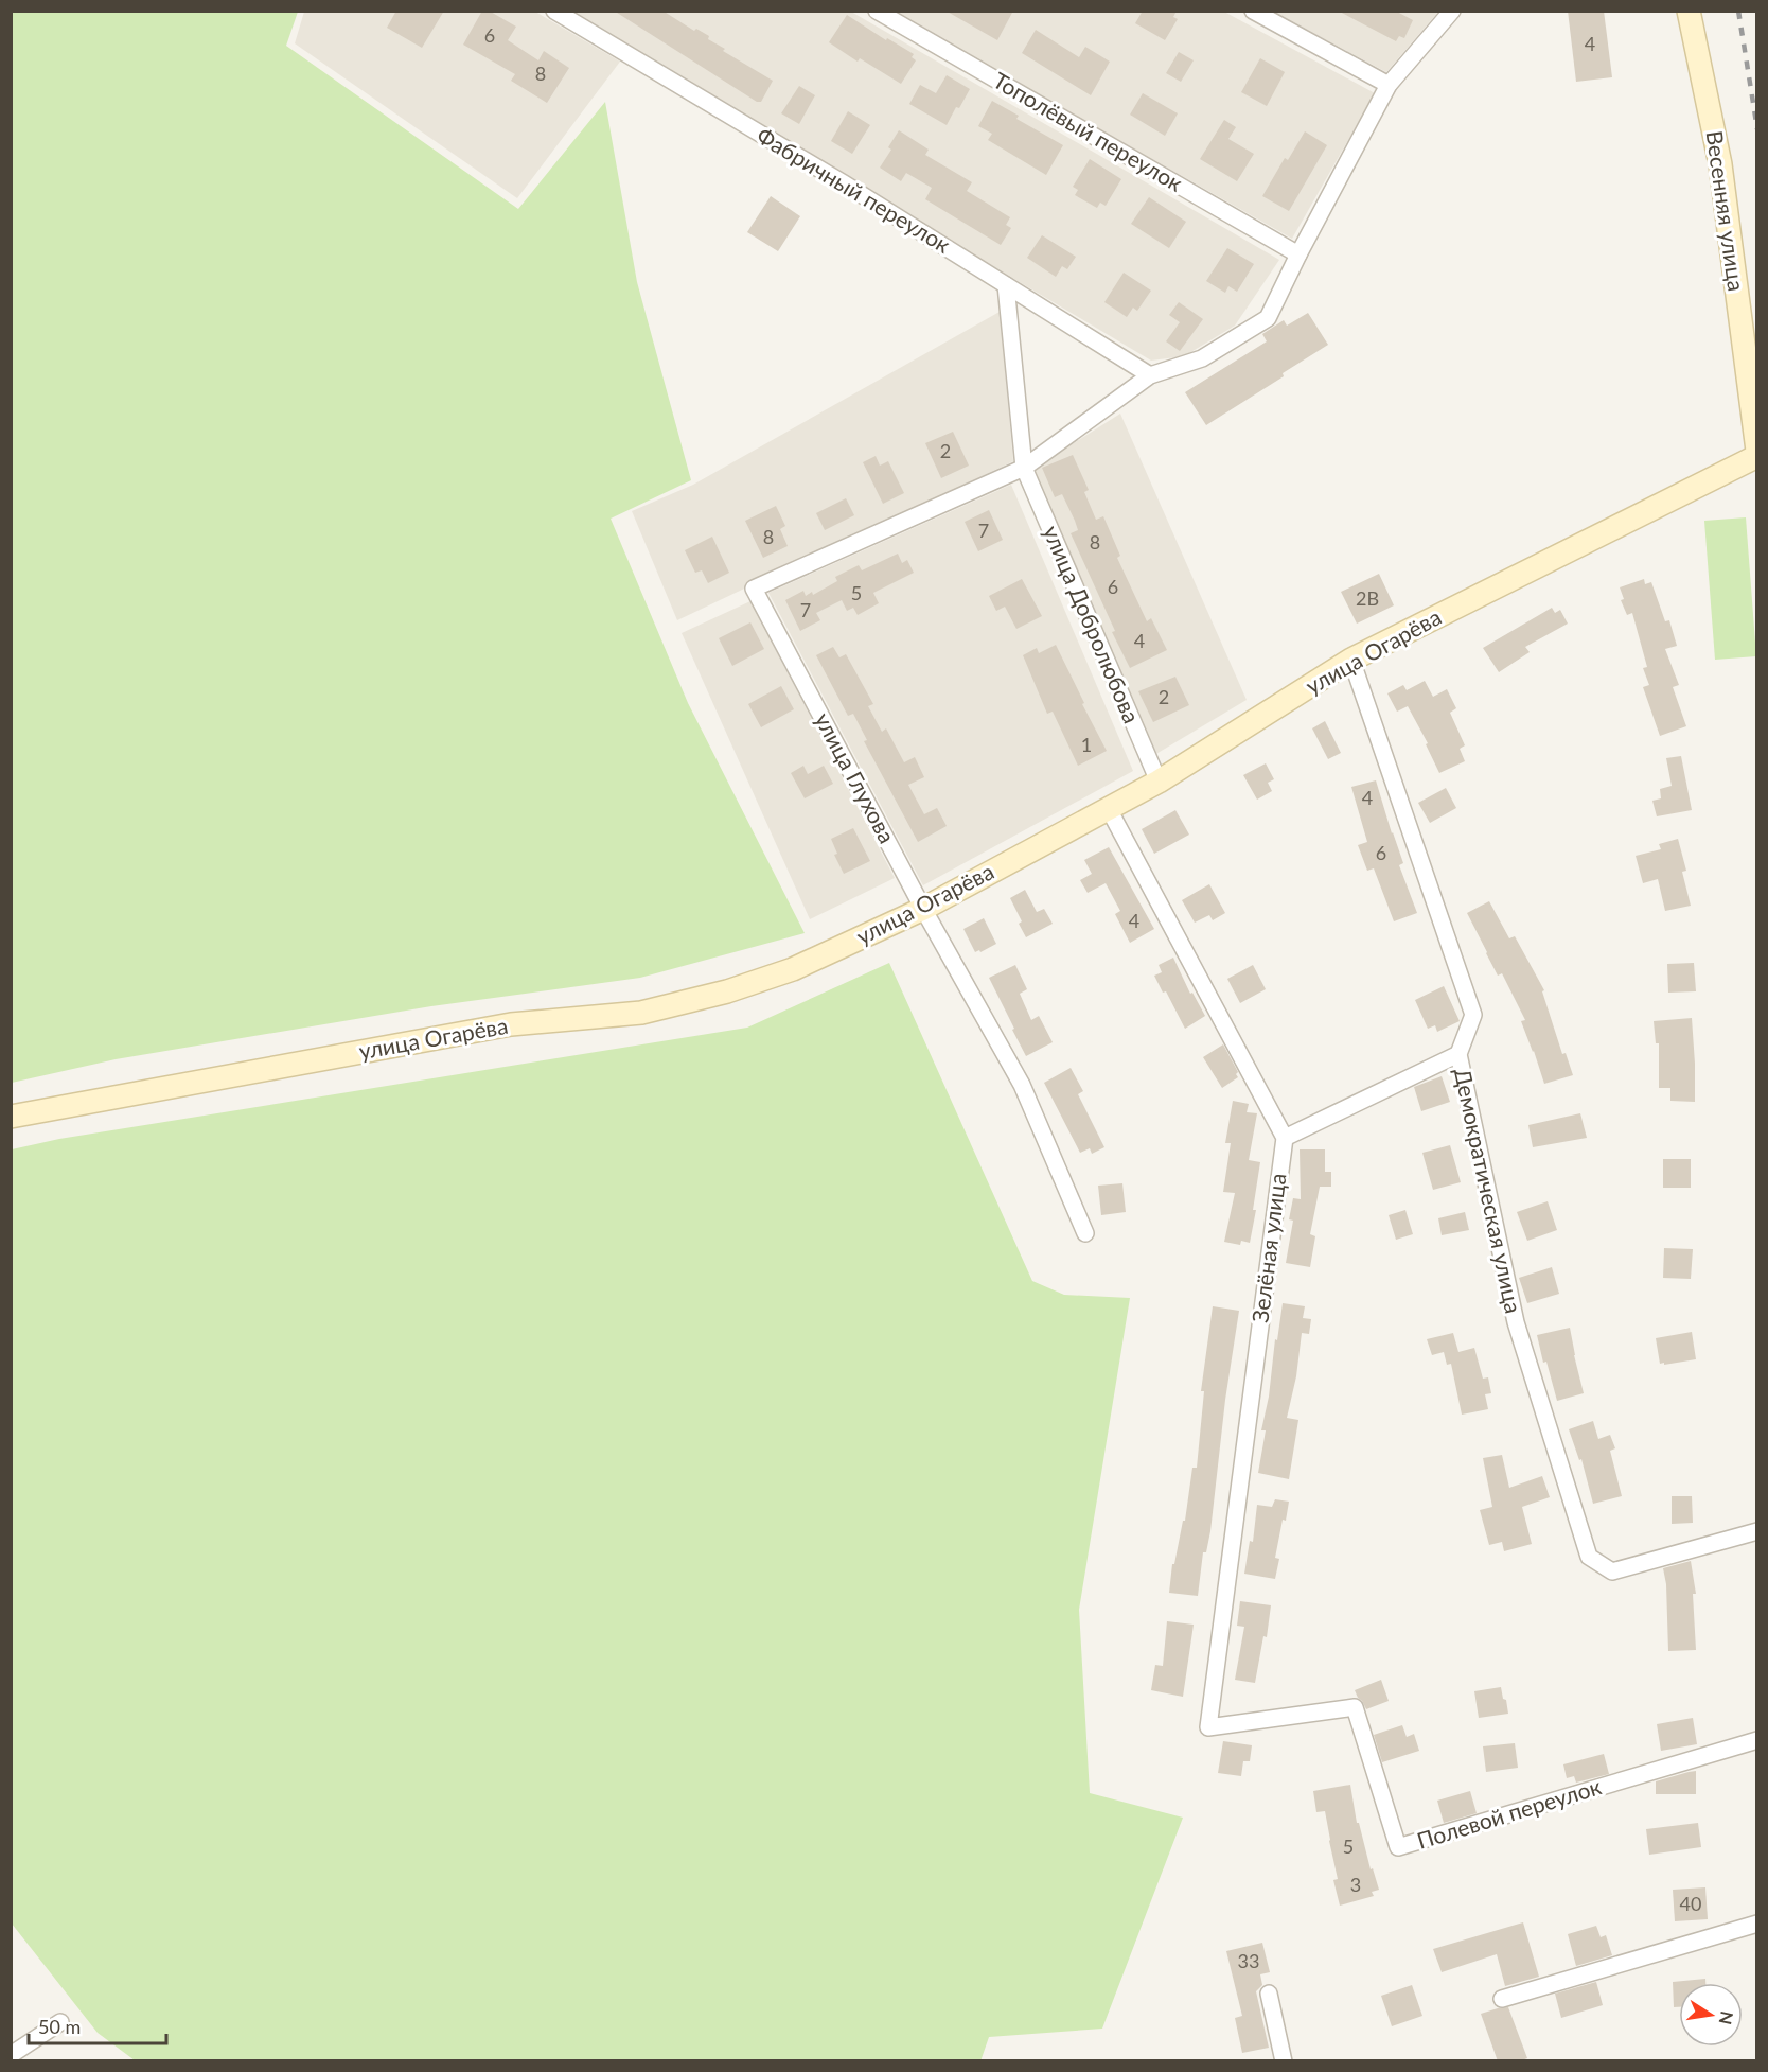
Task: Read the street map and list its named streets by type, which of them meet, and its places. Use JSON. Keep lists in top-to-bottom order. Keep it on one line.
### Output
{"streets":{"main road":["Весенняя улица","улица Огарёва"],"street":["Тополёвый переулок","Фабричный переулок","улица Добролюбова","улица Глухова","Демократическая улица","Зелёная улица","Полевой переулок"]},"crossings":[["Фабричный переулок","улица Добролюбова"],["улица Добролюбова","улица Огарёва"],["улица Добролюбова","улица Глухова"],["улица Огарёва","улица Глухова"],["улица Огарёва","Демократическая улица"],["Зелёная улица","Полевой переулок"]],"house_numbers":["6","4","8","2","7","8","8","6","5","2В","7","4","2","1","4","6","4","5","3","40","33"],"scale_bar":"50 m","north":"right"}
